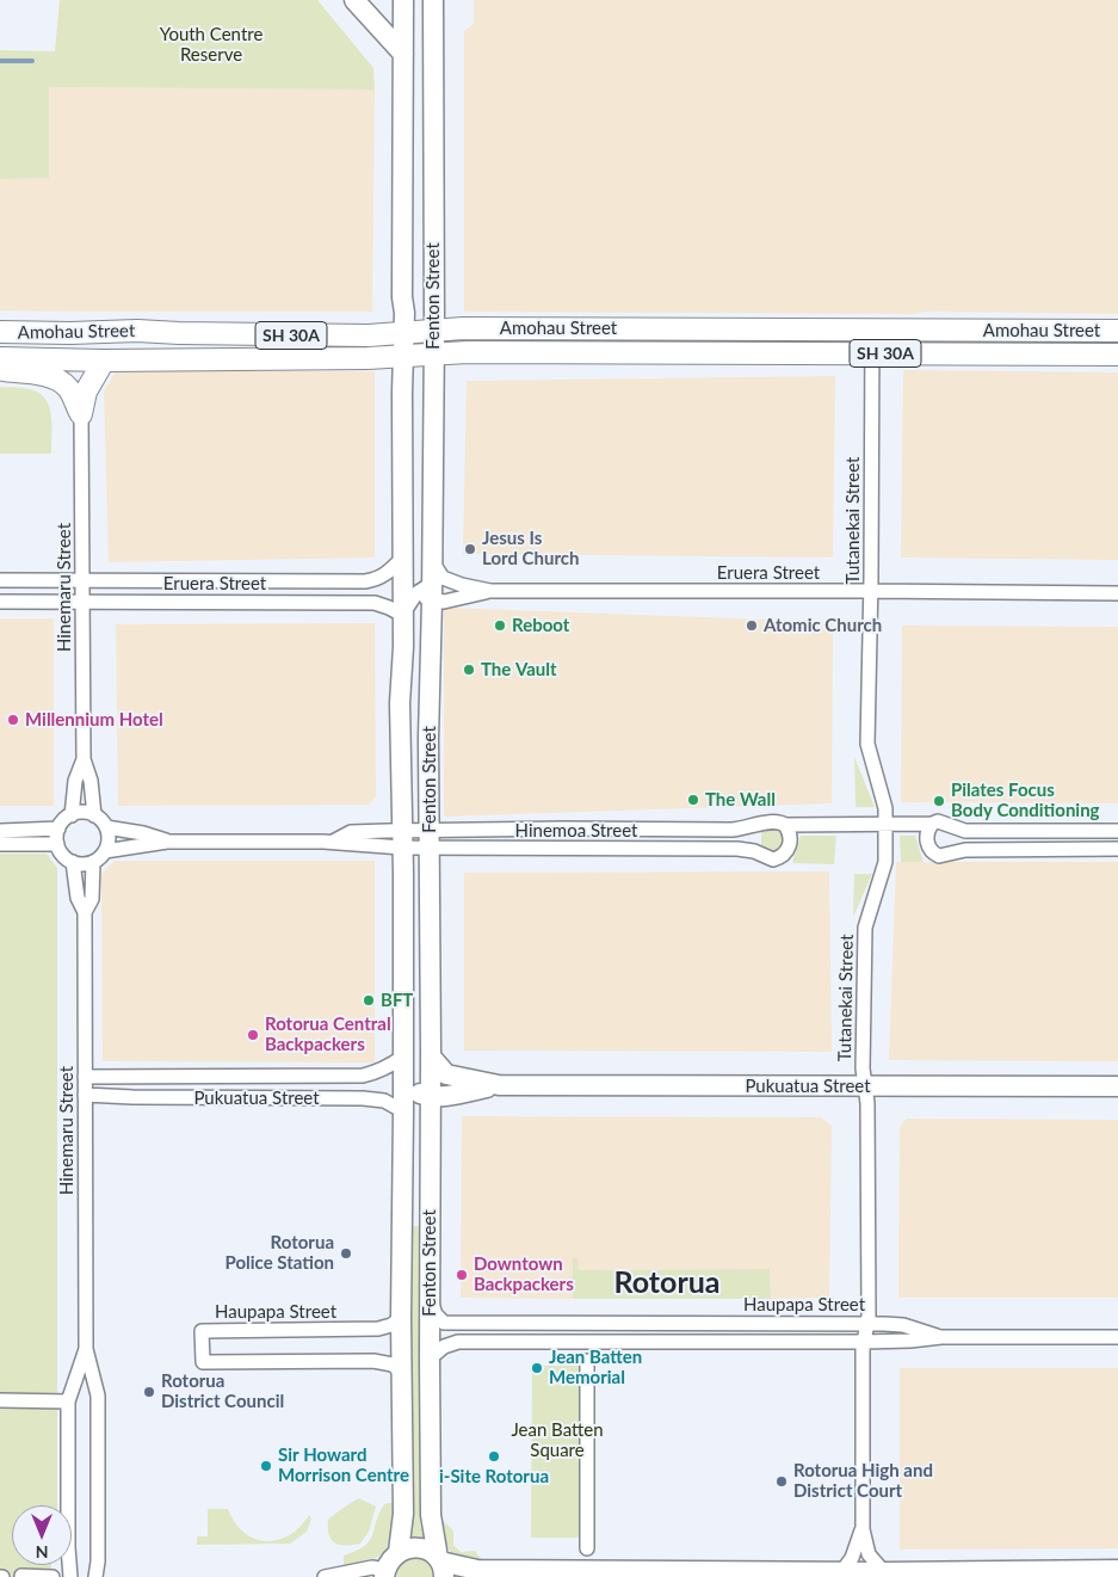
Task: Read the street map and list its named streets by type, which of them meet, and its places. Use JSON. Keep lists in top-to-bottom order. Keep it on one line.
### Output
{"streets":{"main road":["Fenton Street","Amohau Street","SH 30A","Pukuatua Street"],"street":["Tutanekai Street","Eruera Street","Hinemaru Street","Hinemoa Street","Haupapa Street"]},"crossings":[["Fenton Street","Amohau Street"],["Fenton Street","Eruera Street"],["Fenton Street","Hinemoa Street"],["Fenton Street","Pukuatua Street"],["Fenton Street","Haupapa Street"],["Amohau Street","Tutanekai Street"],["Tutanekai Street","Eruera Street"],["Tutanekai Street","Hinemoa Street"],["Tutanekai Street","Pukuatua Street"],["Tutanekai Street","Haupapa Street"],["Eruera Street","Hinemaru Street"],["Hinemaru Street","Hinemoa Street"],["Hinemaru Street","Pukuatua Street"]],"districts":["Rotorua"],"parks":["Youth Centre Reserve","Jean Batten Square"],"places":["Jesus Is Lord Church","Reboot","Atomic Church","The Vault","Millennium Hotel","The Wall","Pilates Focus Body Conditioning","BFT","Rotorua Central Backpackers","Rotorua Police Station","Downtown Backpackers","Jean Batten Memorial","Rotorua District Council","i-Site Rotorua","Sir Howard Morrison Centre","Rotorua High and District Court"],"north":"bottom"}
